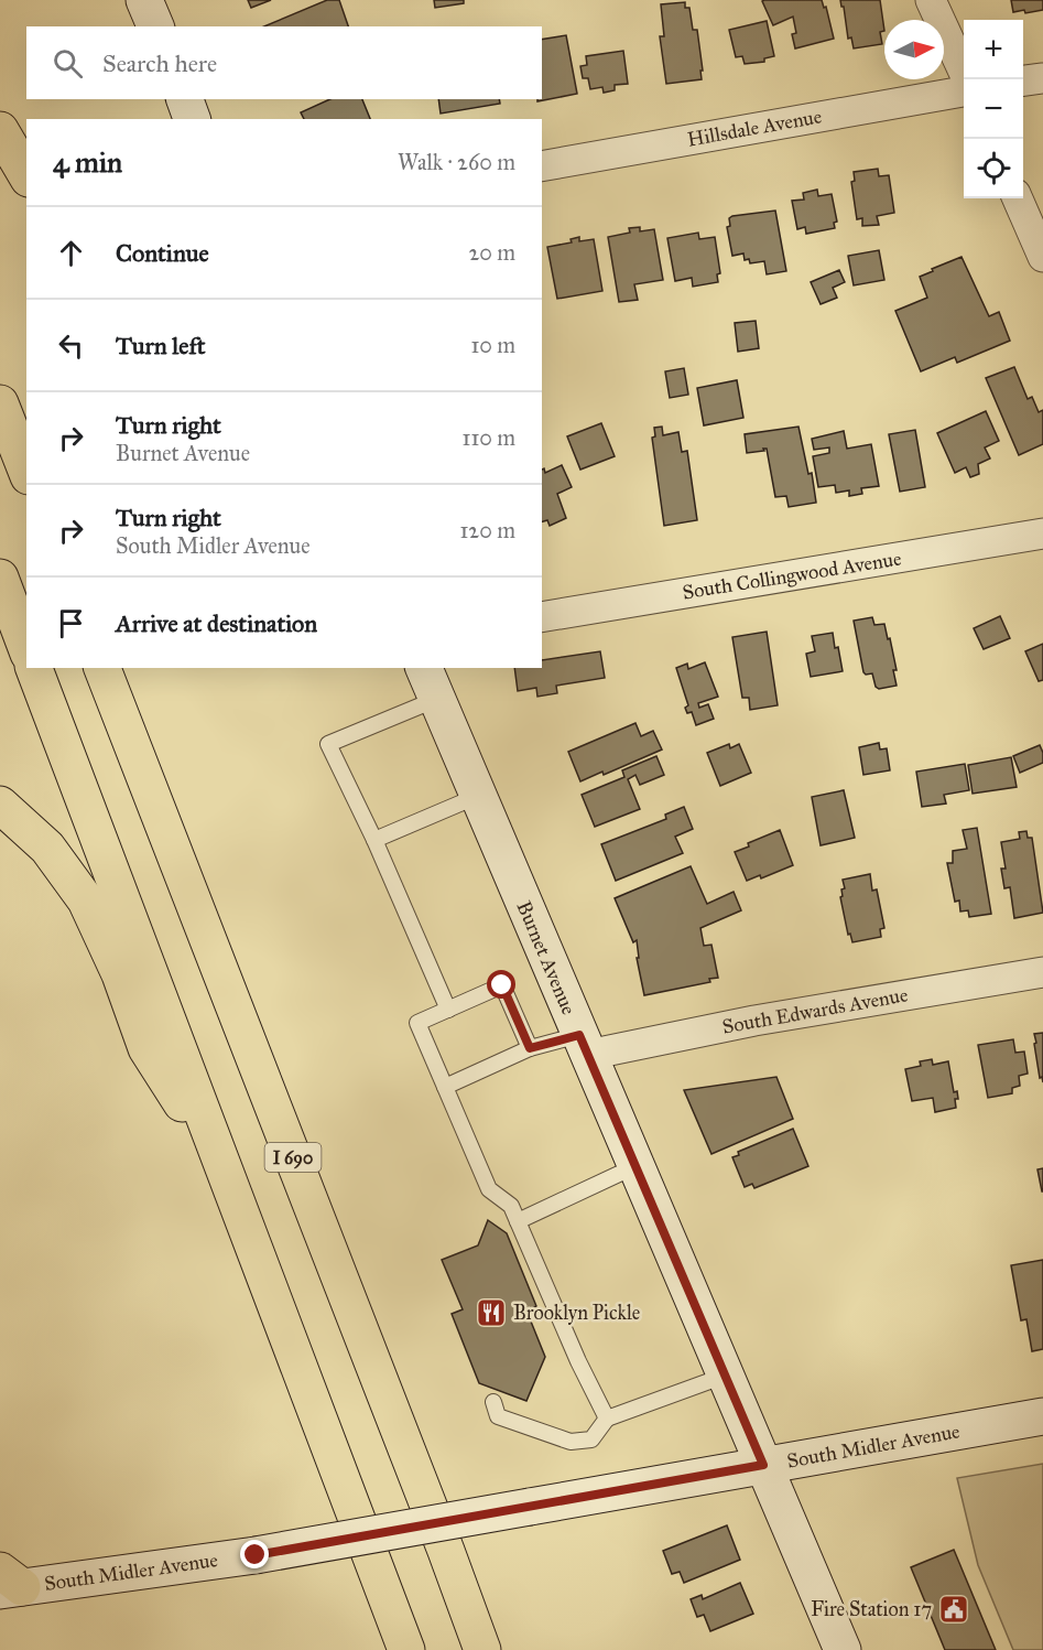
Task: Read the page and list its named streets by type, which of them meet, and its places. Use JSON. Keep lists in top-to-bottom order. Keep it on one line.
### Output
{"streets":{"highway":["I 690"],"main road":["Burnet Avenue","South Midler Avenue"],"street":["Hillsdale Avenue","South Collingwood Avenue","South Edwards Avenue"]},"crossings":[["Burnet Avenue","South Edwards Avenue"],["Burnet Avenue","South Midler Avenue"]],"places":{"restaurant":["Brooklyn Pickle"],"public building":["Fire Station 17"]},"north":"right","page":{"map_buttons":["+","−"],"search":"Search here","heading":["4 min","Walk · 260 m"],"list":[["Continue","20 m"],["Turn left","10 m"],["Turn right","Burnet Avenue","110 m"],["Turn right","South Midler Avenue","120 m"],"Arrive at destination"]}}
